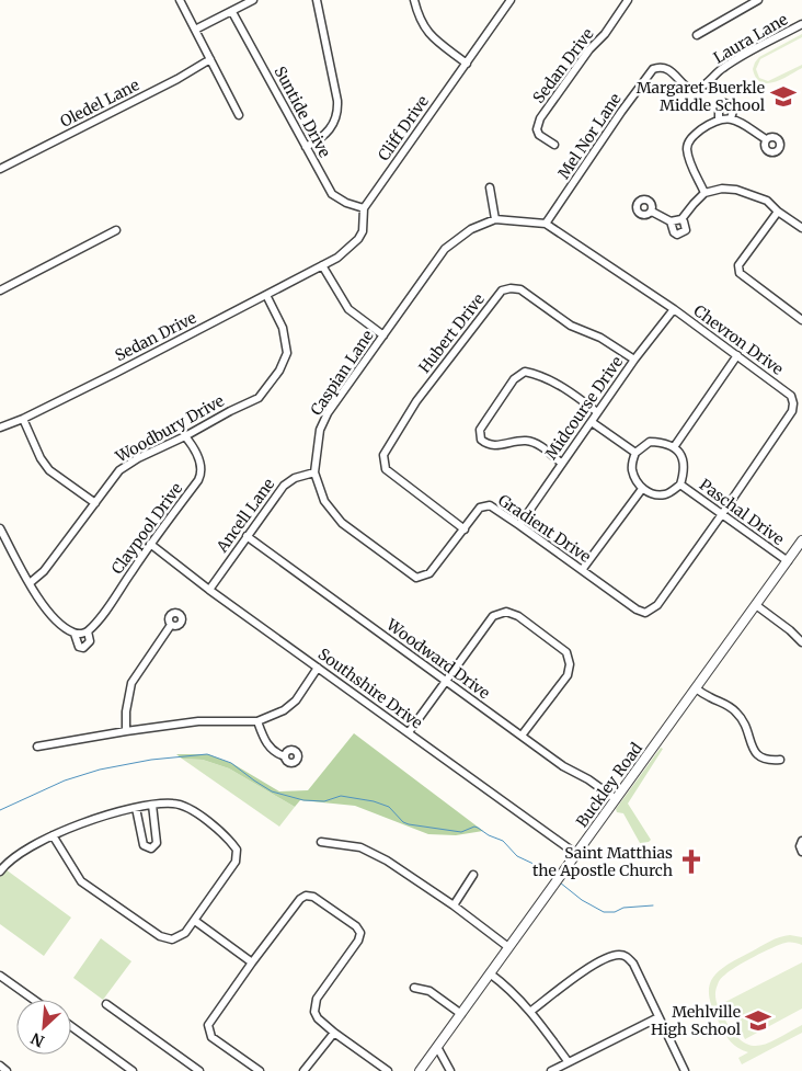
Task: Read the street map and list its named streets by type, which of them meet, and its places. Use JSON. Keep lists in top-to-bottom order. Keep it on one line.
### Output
{"streets":{"street":["Laura Lane","Sedan Drive","Oledel Lane","Suntide Drive","Cliff Drive","Mel Nor Lane","Hubert Drive","Chevron Drive","Caspian Lane","Midcourse Drive","Woodbury Drive","Paschal Drive","Ancell Lane","Claypool Drive","Gradient Drive","Woodward Drive","Southshire Drive","Buckley Road"]},"crossings":[["Laura Lane","Mel Nor Lane"],["Sedan Drive","Cliff Drive"],["Sedan Drive","Woodbury Drive"],["Suntide Drive","Cliff Drive"],["Mel Nor Lane","Chevron Drive"],["Hubert Drive","Midcourse Drive"],["Hubert Drive","Gradient Drive"],["Chevron Drive","Caspian Lane"],["Chevron Drive","Midcourse Drive"],["Chevron Drive","Paschal Drive"],["Chevron Drive","Gradient Drive"],["Caspian Lane","Ancell Lane"],["Caspian Lane","Gradient Drive"],["Midcourse Drive","Gradient Drive"],["Woodbury Drive","Claypool Drive"],["Paschal Drive","Buckley Road"],["Ancell Lane","Woodward Drive"],["Ancell Lane","Southshire Drive"],["Claypool Drive","Southshire Drive"],["Woodward Drive","Buckley Road"],["Southshire Drive","Buckley Road"]],"places":{"school or university":["Margaret Buerkle Middle School","Mehlville High School"],"church":["Saint Matthias the Apostle Church"]},"north":"bottom left"}
